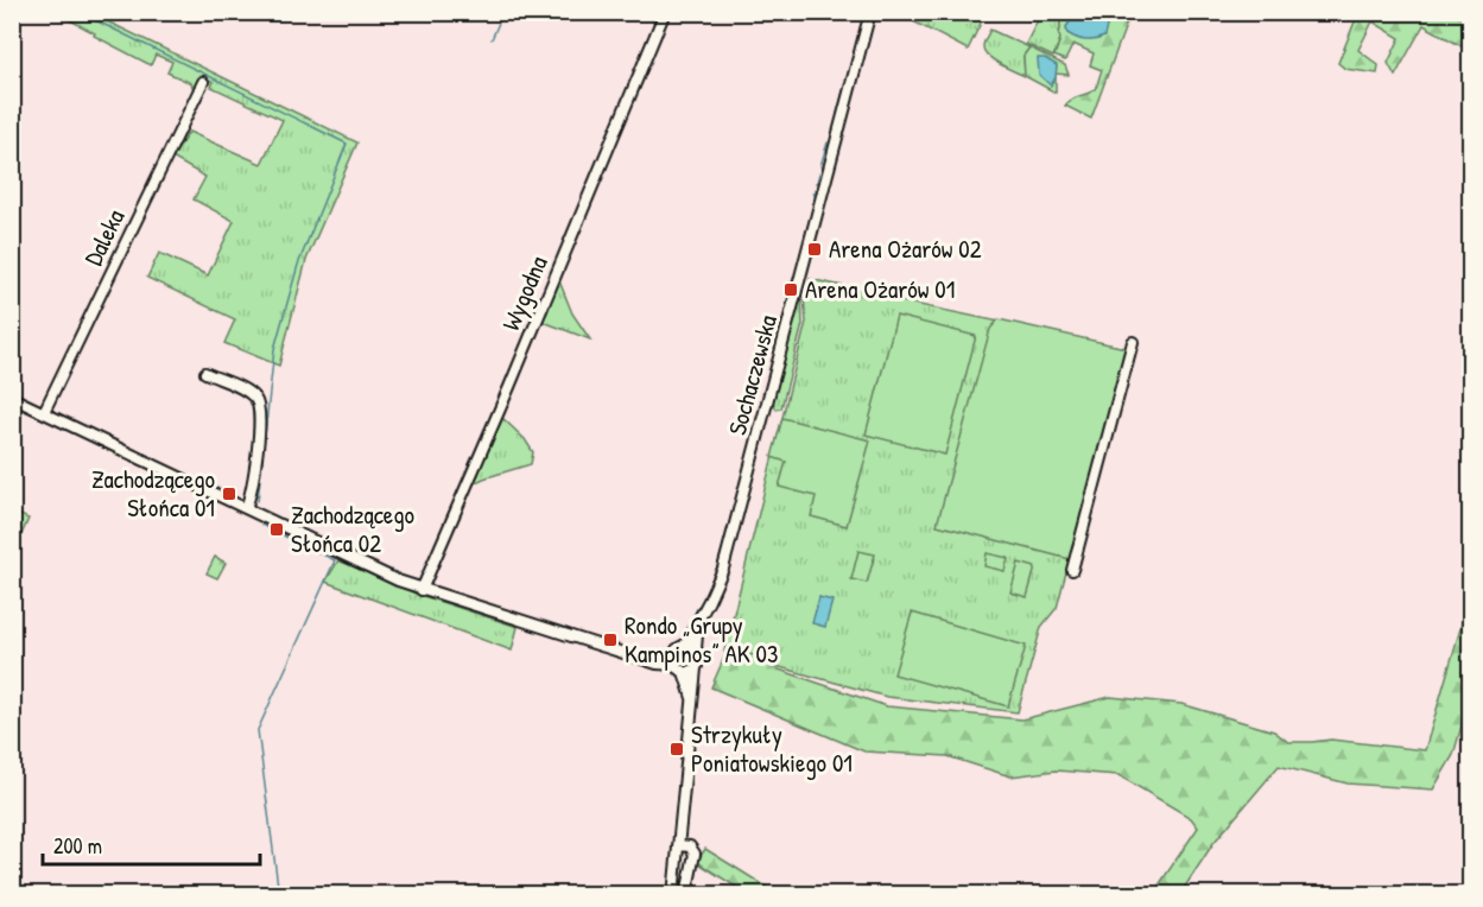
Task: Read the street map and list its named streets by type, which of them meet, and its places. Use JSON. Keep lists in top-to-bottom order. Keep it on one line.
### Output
{"streets":{"street":["Daleka","Wygodna","Sochaczewska"]},"places":{"transit":["Arena Ożarów 02","Arena Ożarów 01","Zachodzącego Słońca 01","Zachodzącego Słońca 02","Rondo „Grupy Kampinos” AK 03","Strzykuły Poniatowskiego 01"]},"scale_bar":"200 m"}
